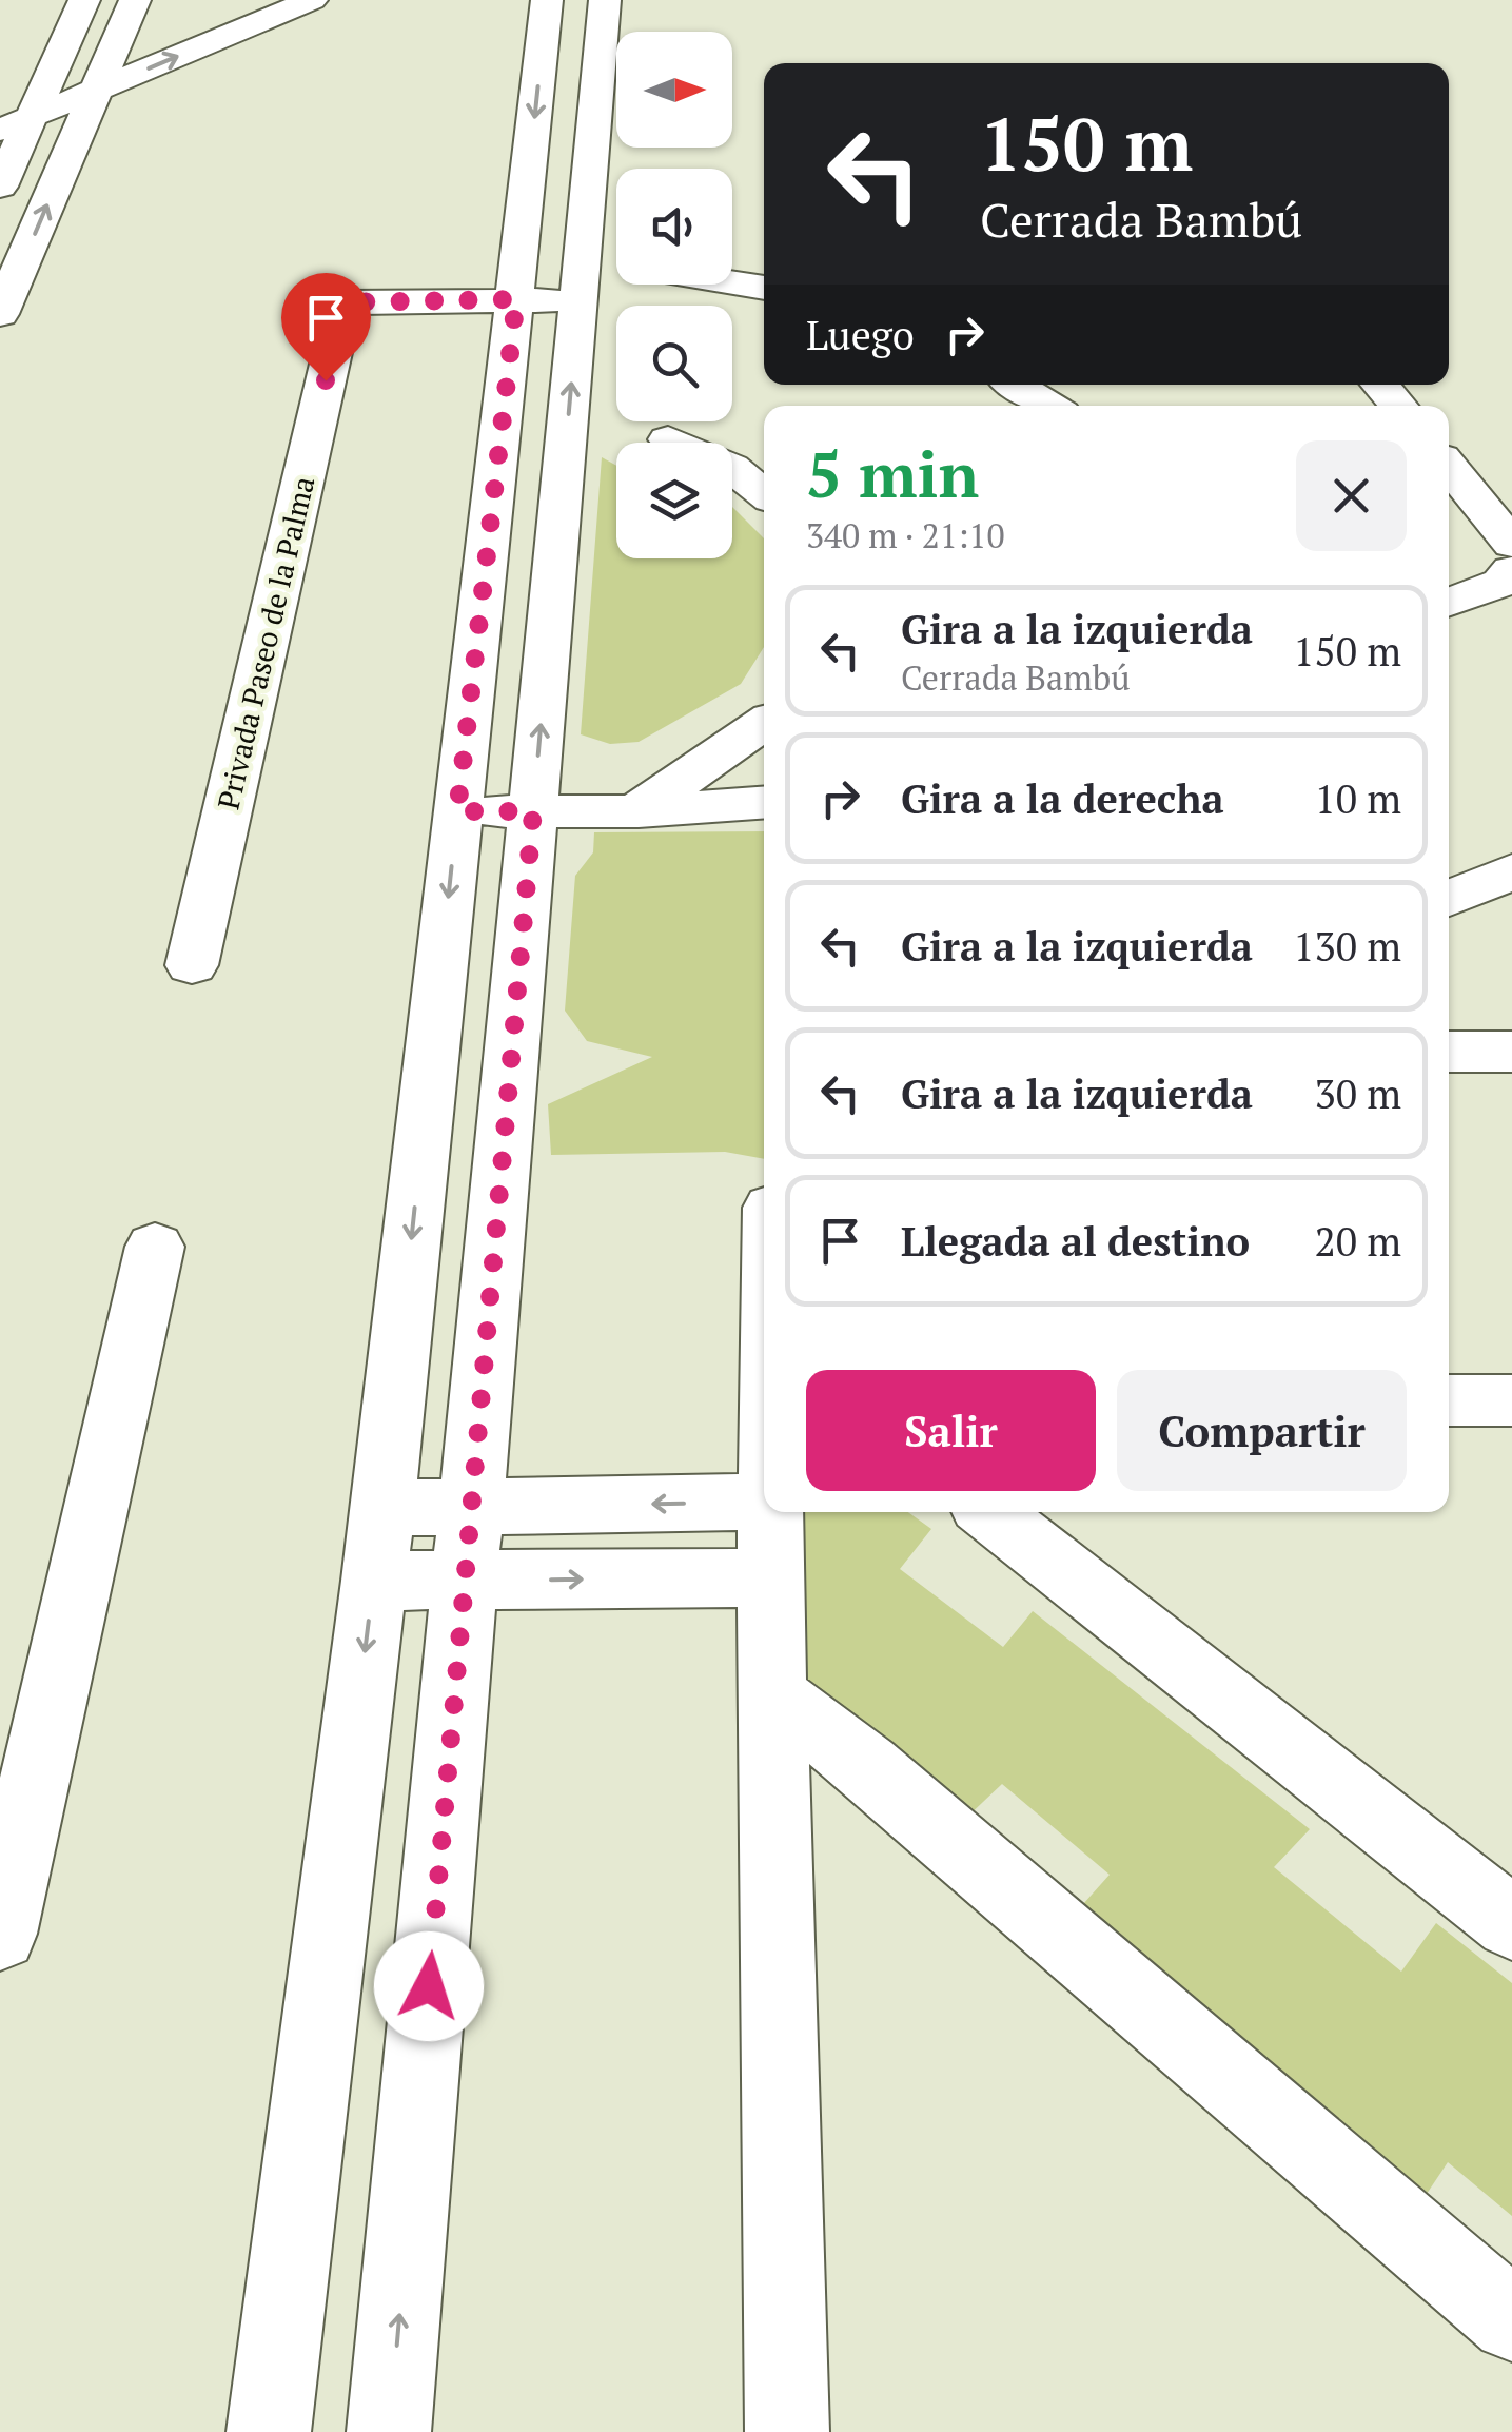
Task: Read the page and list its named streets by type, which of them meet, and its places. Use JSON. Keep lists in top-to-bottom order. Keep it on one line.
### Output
{"streets":{"street":["Privada Paseo de la Palma"]},"north":"right","page":{"turn":["150 m","Cerrada Bambú"],"then":"Luego","heading":["5 min","340 m · 21:10"],"list":[{"name":"Gira a la izquierda","note":"Cerrada Bambú","value":"150 m"},{"name":"Gira a la derecha","value":"10 m"},{"name":"Gira a la izquierda","value":"130 m"},{"name":"Gira a la izquierda","value":"30 m"},{"name":"Llegada al destino","value":"20 m"}],"buttons":["Salir","Compartir"]}}
